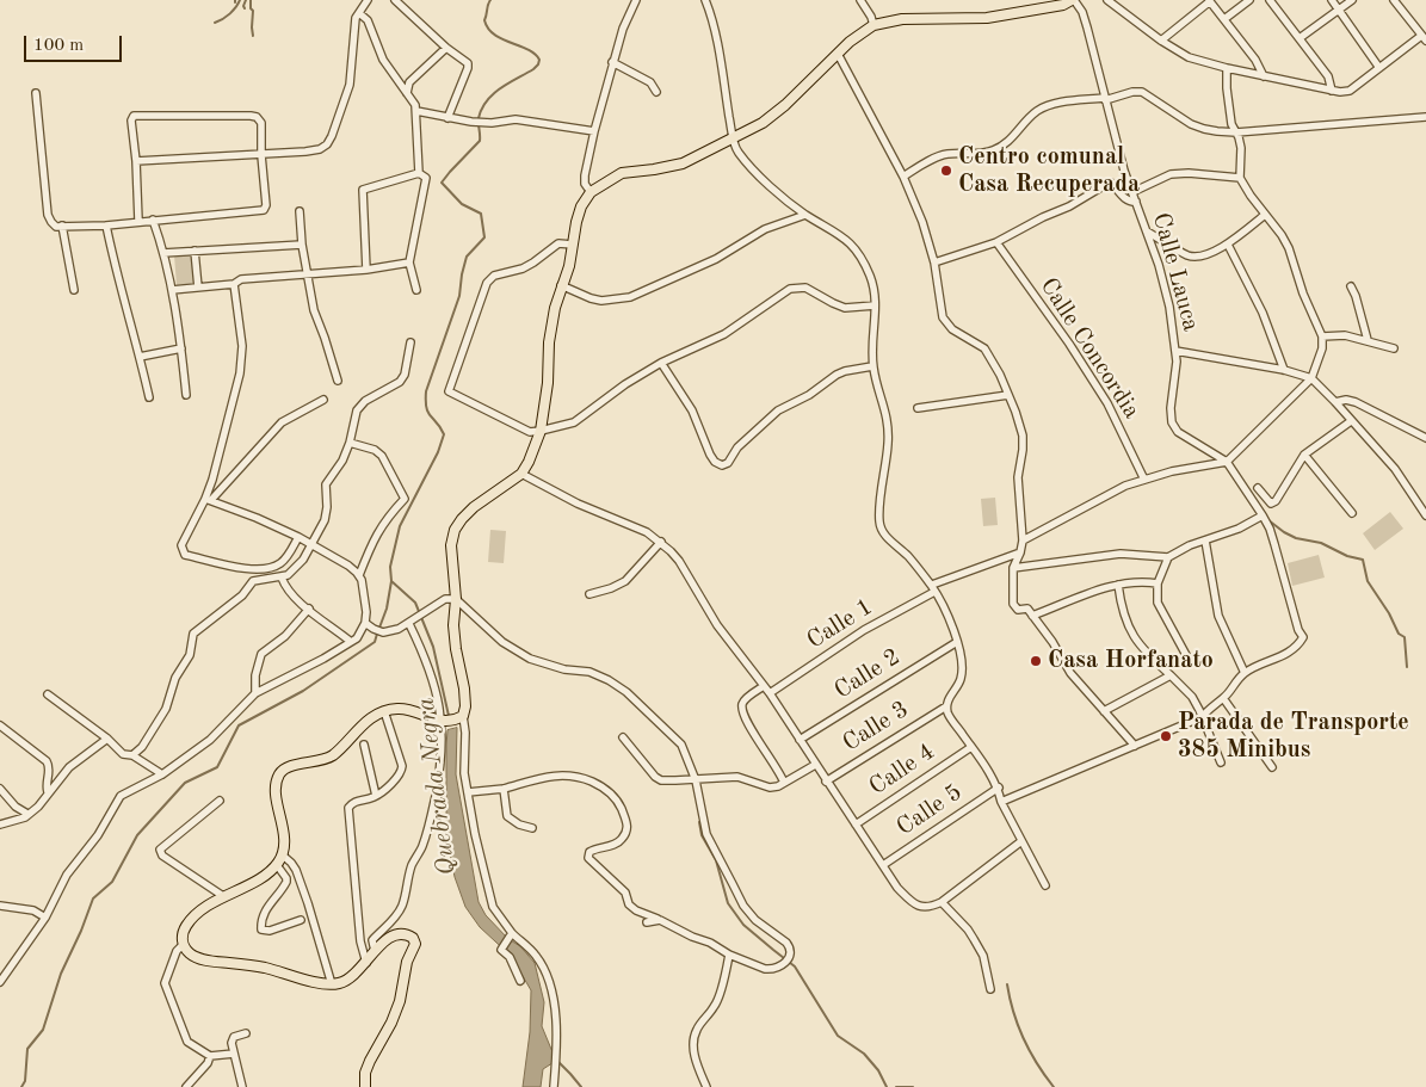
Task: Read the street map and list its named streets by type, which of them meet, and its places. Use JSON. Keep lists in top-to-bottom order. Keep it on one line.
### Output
{"streets":{"street":["Calle Lauca","Calle Concordia","Calle 1","Calle 2","Calle 3","Calle 4","Calle 5"]},"water":["Quebrada Negra"],"places":["Centro comunal Casa Recuperada","Casa Horfanato","Parada de Transporte 385 Minibus"],"scale_bar":"100 m"}
